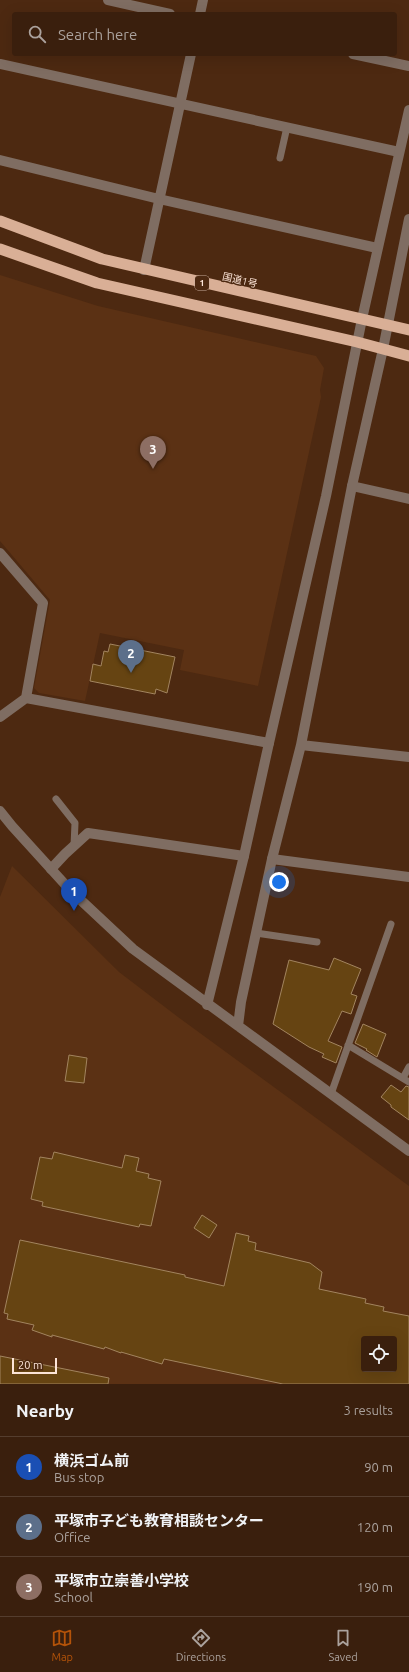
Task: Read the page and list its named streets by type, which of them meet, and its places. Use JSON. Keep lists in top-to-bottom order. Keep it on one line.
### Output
{"streets":{"highway":["国道1号","1"]},"scale_bar":"20 m","page":{"search":"Search here","pins":["3","2","1"],"scale":"20 m","heading":["Nearby","3 results"],"list":[{"mark":"1","name":"横浜ゴム前","note":"Bus stop","value":"90 m"},{"mark":"2","name":"平塚市子ども教育相談センター","note":"Office","value":"120 m"},{"mark":"3","name":"平塚市立崇善小学校","note":"School","value":"190 m"}],"nav":["Map","Directions","Saved"]}}
